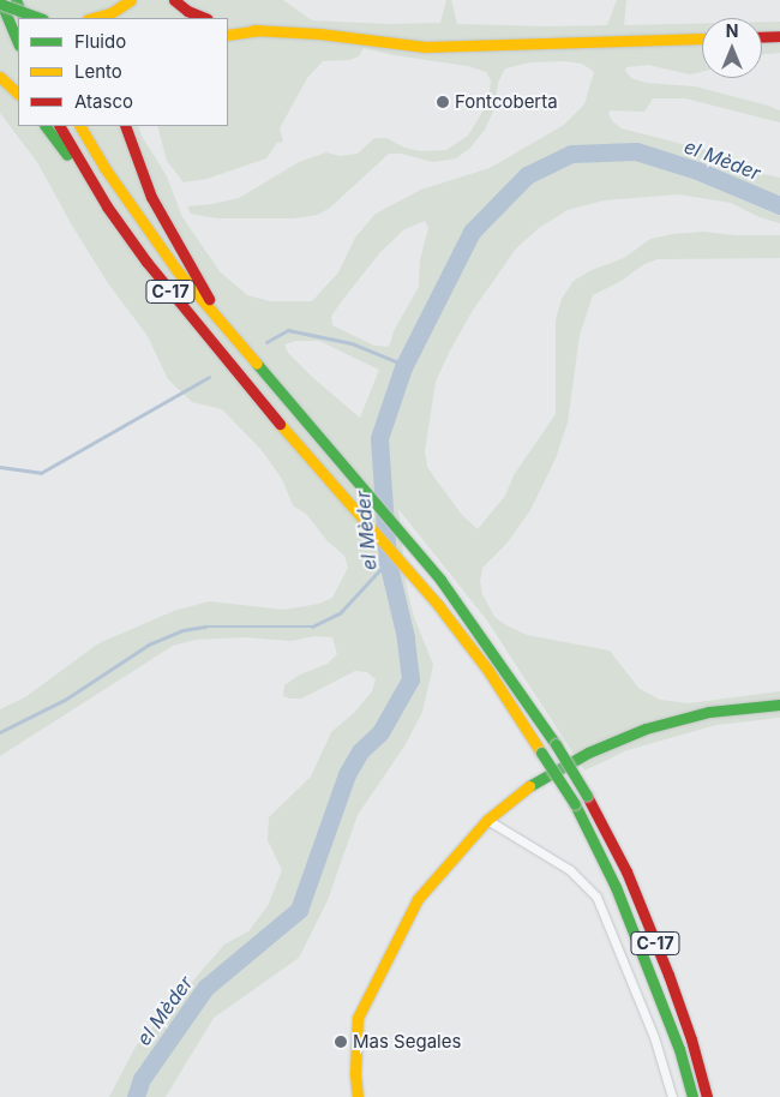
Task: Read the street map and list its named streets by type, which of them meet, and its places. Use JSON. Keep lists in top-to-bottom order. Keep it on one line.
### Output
{"streets":{"main road":["C-17"]},"water":["el Mèder"],"places":["Fontcoberta","Mas Segales"],"legend":["Fluido","Lento","Atasco"],"north":"top"}
